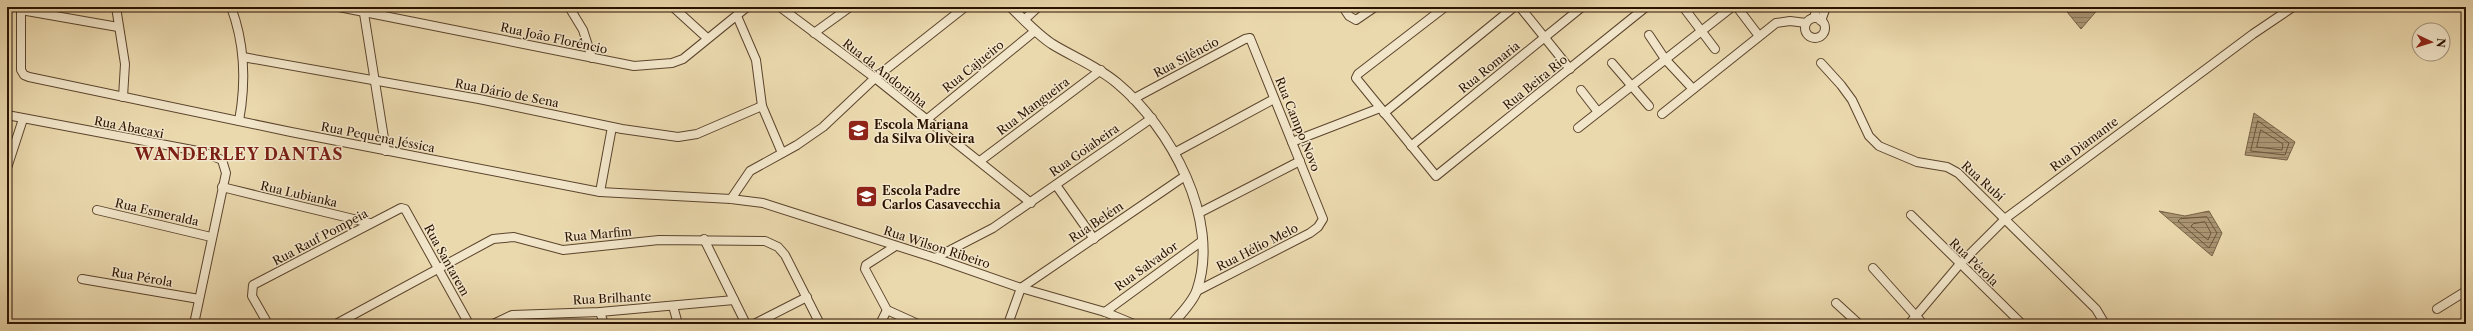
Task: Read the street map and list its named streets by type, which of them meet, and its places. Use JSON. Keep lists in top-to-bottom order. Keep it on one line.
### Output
{"streets":{"street":["Rua João Florêncio","Rua Silêncio","Rua Cajueiro","Rua Romaria","Rua da Andorinha","Rua Beira Rio","Rua Dário de Sena","Rua Mangueira","Rua Campo Novo","Rua Abacaxi","Rua Pequena Jéssica","Rua Diamante","Rua Goiabeira","Rua Rubí","Rua Lubianka","Rua Esmeralda","Rua Belém","Rua Marfim","Rua Rauf Pompeia","Rua Wilson Ribeiro","Rua Hélio Melo","Rua Santarem","Rua Pérola","Rua Salvador","Rua Brilhante"]},"crossings":[["Rua Silêncio","Rua Campo Novo"],["Rua Cajueiro","Rua da Andorinha"],["Rua Romaria","Rua Beira Rio"],["Rua da Andorinha","Rua Mangueira"],["Rua da Andorinha","Rua Goiabeira"],["Rua Campo Novo","Rua Hélio Melo"],["Rua Abacaxi","Rua Lubianka"],["Rua Abacaxi","Rua Esmeralda"],["Rua Abacaxi","Rua Pérola"],["Rua Pequena Jéssica","Rua Wilson Ribeiro"],["Rua Diamante","Rua Rubí"],["Rua Diamante","Rua Pérola"],["Rua Goiabeira","Rua Wilson Ribeiro"],["Rua Lubianka","Rua Rauf Pompeia"],["Rua Belém","Rua Wilson Ribeiro"],["Rua Marfim","Rua Santarem"],["Rua Rauf Pompeia","Rua Santarem"],["Rua Wilson Ribeiro","Rua Salvador"]],"districts":["WANDERLEY DANTAS"],"places":{"school or university":["Escola Mariana da Silva Oliveira","Escola Padre Carlos Casavecchia"]},"north":"right"}
